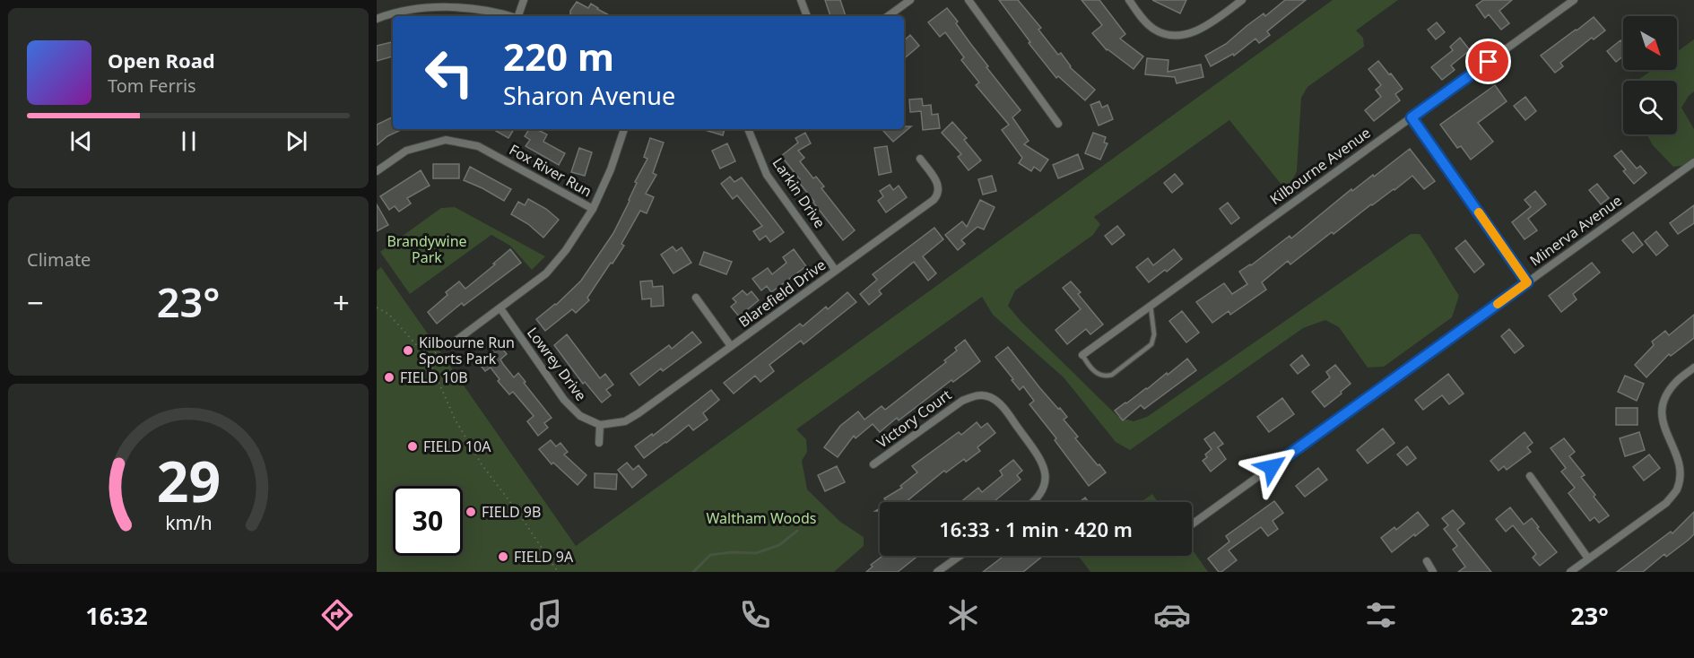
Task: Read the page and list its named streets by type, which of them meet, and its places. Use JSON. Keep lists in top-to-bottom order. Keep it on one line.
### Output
{"streets":{"street":["Kilbourne Avenue","Fox River Run","Larkin Drive","Minerva Avenue","Blarefield Drive","Lowrey Drive","Victory Court"]},"crossings":[["Larkin Drive","Blarefield Drive"],["Blarefield Drive","Lowrey Drive"]],"parks":["Brandywine Park","Waltham Woods"],"places":["Kilbourne Run Sports Park","FIELD 10B","FIELD 10A","FIELD 9B","FIELD 9A"],"north":"bottom right","page":{"turn":["220 m","Sharon Avenue"],"song":["Open Road","Tom Ferris"],"tile":"Climate","heat":["−","23°","+"],"limit":"30","trip":"16:33 · 1 min · 420 m","tabs":["16:32","23°"],"gauge":["29","km/h"]}}
